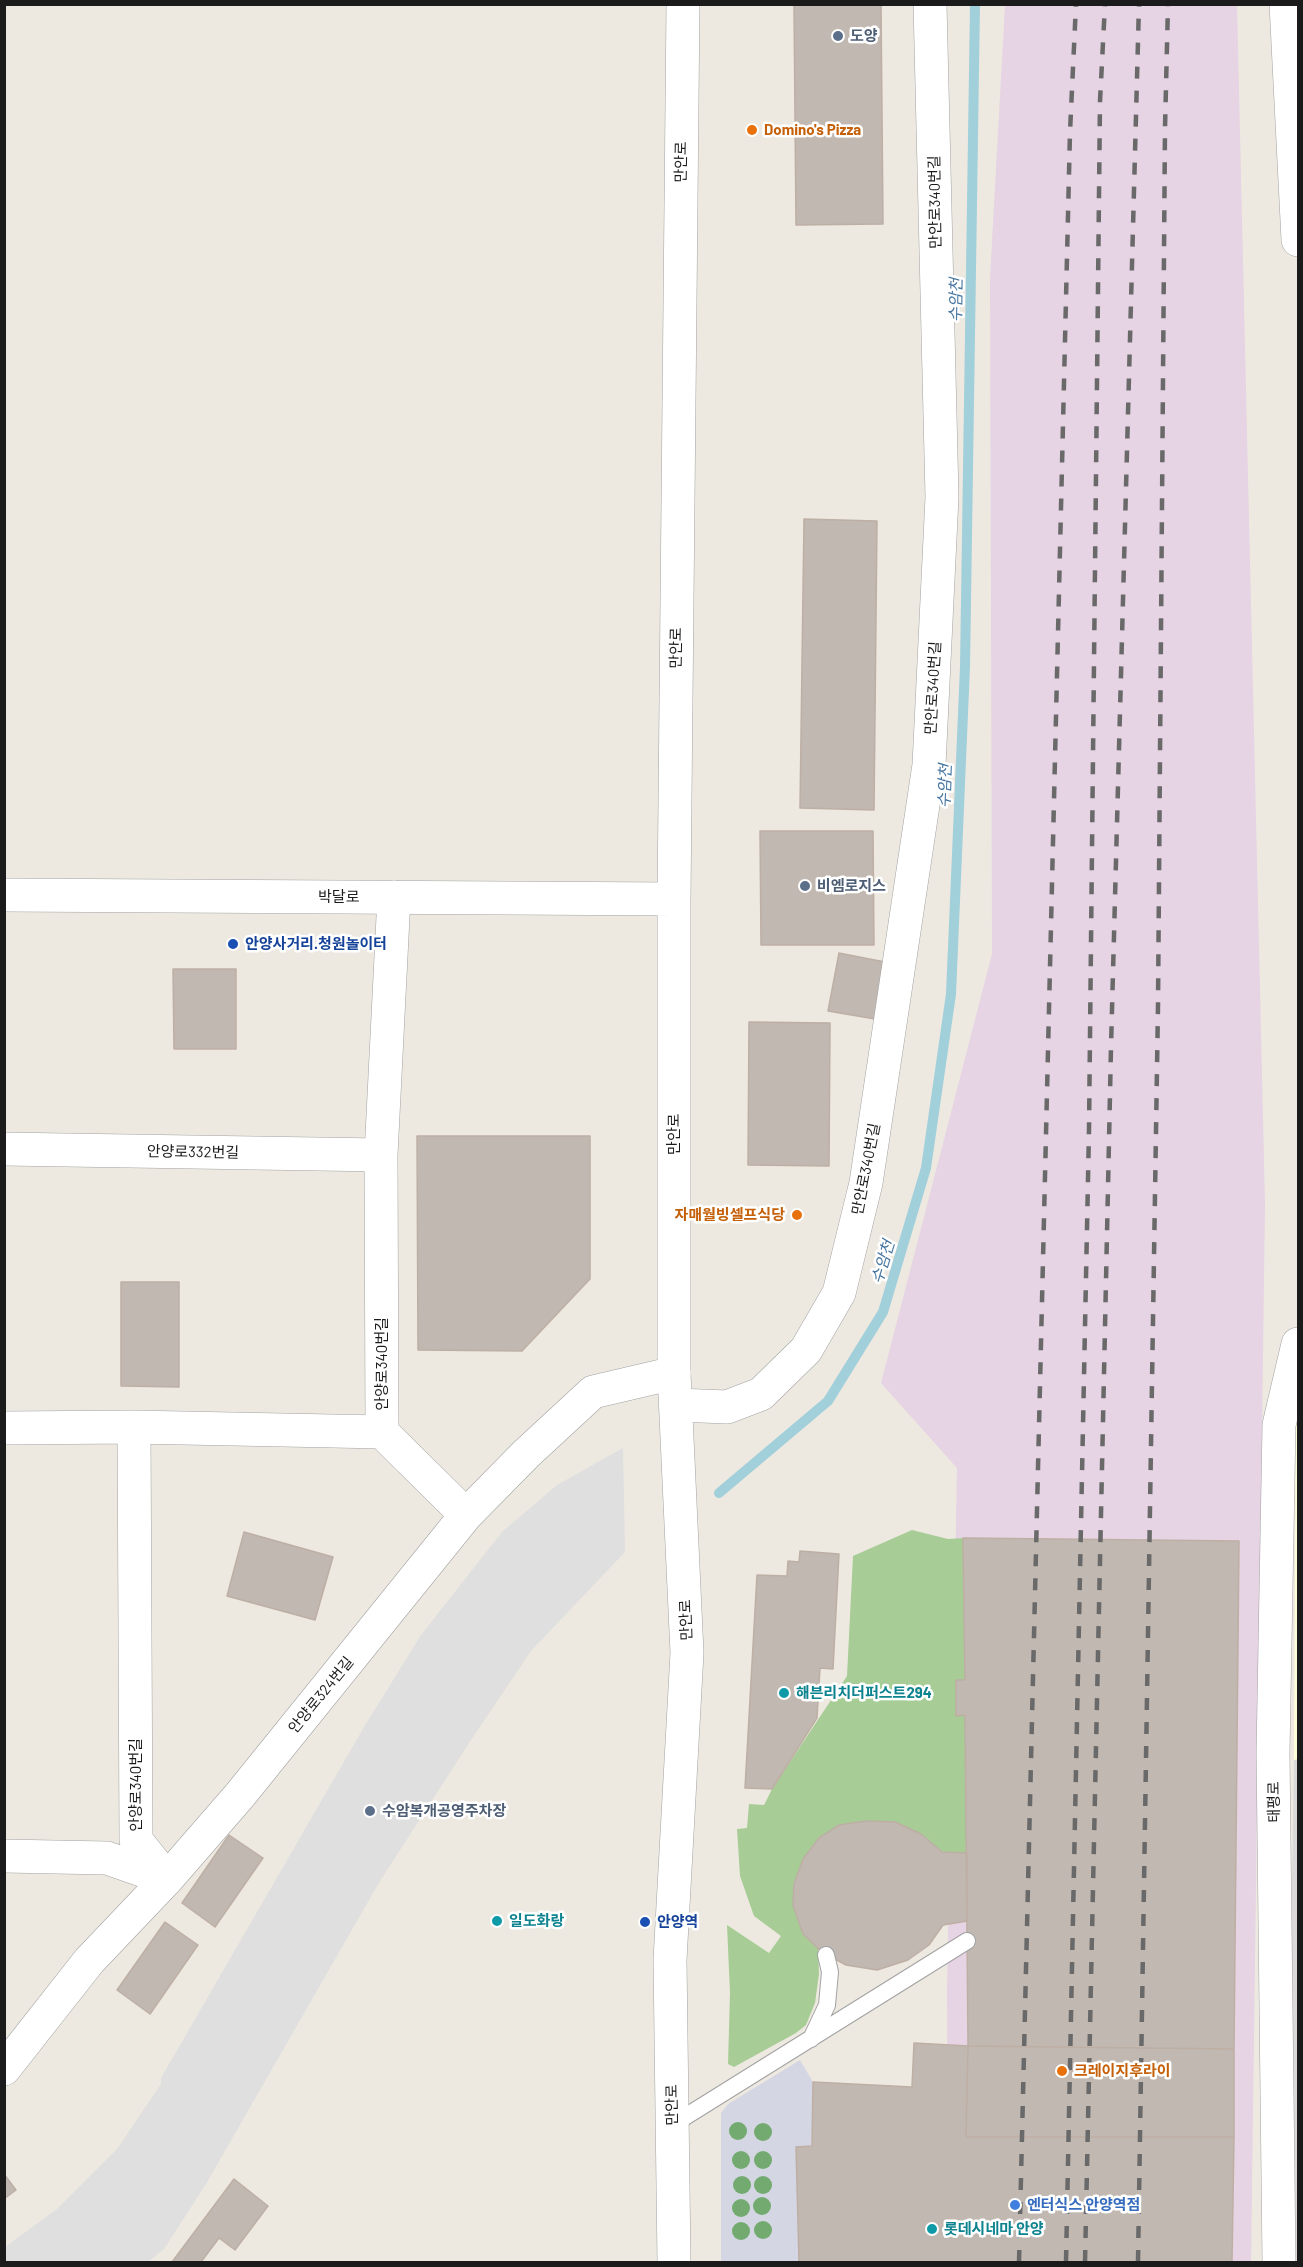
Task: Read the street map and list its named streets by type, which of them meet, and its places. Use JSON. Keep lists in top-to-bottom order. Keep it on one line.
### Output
{"streets":{"street":["만안로","만안로340번길","박달로","안양로332번길","안양로340번길","안양로324번길","태평로"]},"crossings":[["만안로","만안로340번길"],["만안로","박달로"],["만안로","안양로324번길"],["박달로","안양로340번길"],["안양로332번길","안양로340번길"],["안양로340번길","안양로324번길"]],"water":["수암천"],"places":["도양","Domino's Pizza","비엠로지스","안양사거리.청원놀이터","자매월빙셀프식당","해븐리치더퍼스트294","수암복개공영주차장","일도화랑","안양역","크레이지후라이","엔터식스 안양역점","롯데시네마 안양"]}
